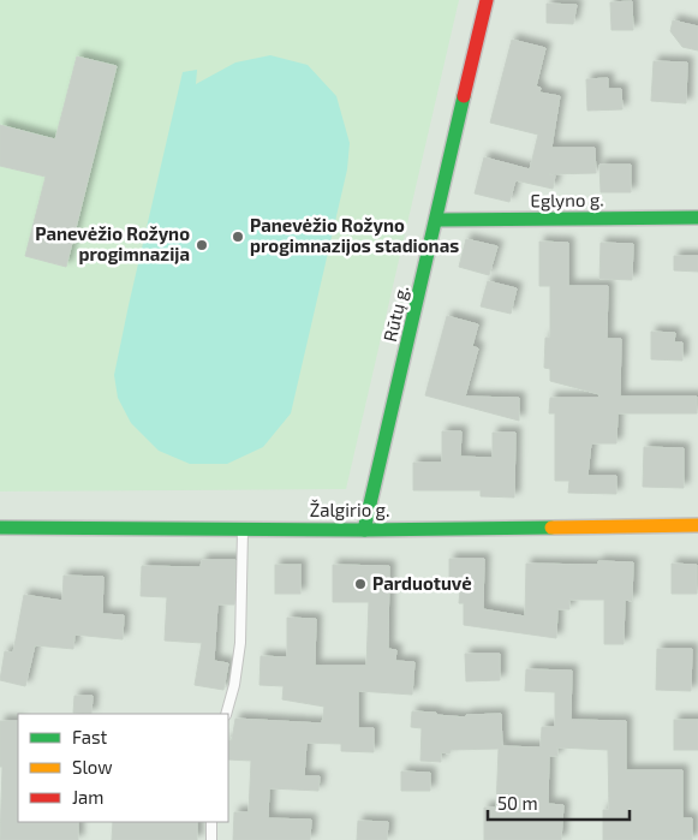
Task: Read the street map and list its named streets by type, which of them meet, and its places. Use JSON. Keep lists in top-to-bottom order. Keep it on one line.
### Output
{"streets":{"street":["Eglyno g.","Rūtų g.","Žalgirio g."]},"crossings":[["Eglyno g.","Rūtų g."],["Rūtų g.","Žalgirio g."]],"places":["Panevėžio Rožyno progimnazijos stadionas","Panevėžio Rožyno progimnazija","Parduotuvė"],"legend":["Fast","Slow","Jam"],"scale_bar":"50 m"}
